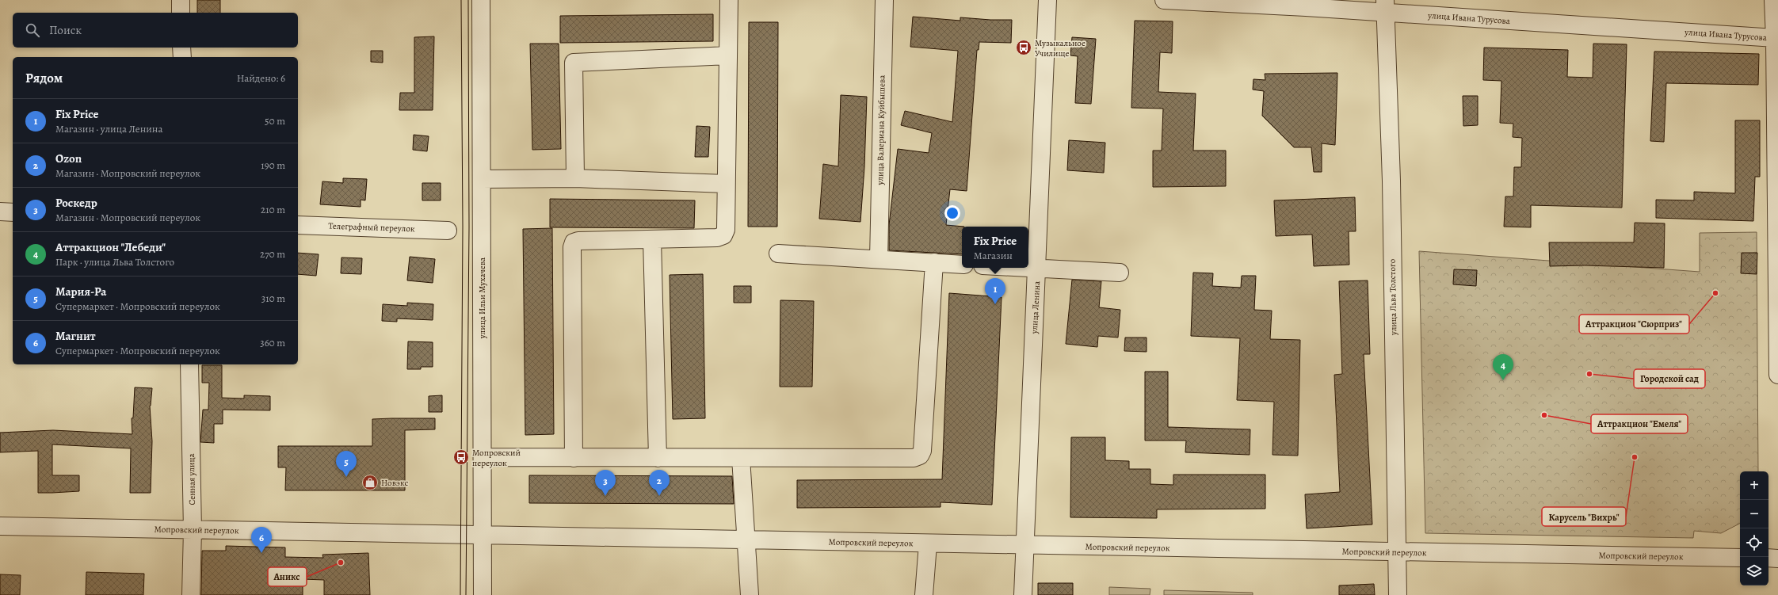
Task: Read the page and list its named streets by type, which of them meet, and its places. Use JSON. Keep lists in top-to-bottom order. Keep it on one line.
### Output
{"streets":{"street":["улица Ивана Турусова","улица Валериана Куйбышева","Телеграфный переулок","улица Льва Толстого","улица Ильи Мухачева","улица Ленина","Сенная улица","Мопровский переулок"]},"crossings":[["улица Ивана Турусова","улица Льва Толстого"],["улица Льва Толстого","Мопровский переулок"],["улица Ильи Мухачева","Мопровский переулок"],["улица Ленина","Мопровский переулок"],["Сенная улица","Мопровский переулок"]],"places":{"bus stop":["Музыкальное Училище","Мопровский переулок"],"other":["Аттракцион \"Сюрприз\"","Городской сад","Аттракцион \"Емеля\"","Карусель \"Вихрь\"","Аникс"],"shop":["Новэкс"]},"page":{"search":"Поиск","heading":["Рядом","Найдено: 6"],"list":[{"mark":"1","name":"Fix Price","note":"Магазин · улица Ленина","value":"50 m"},{"mark":"2","name":"Ozon","note":"Магазин · Мопровский переулок","value":"190 m"},{"mark":"3","name":"Роскедр","note":"Магазин · Мопровский переулок","value":"210 m"},{"mark":"4","name":"Аттракцион \"Лебеди\"","note":"Парк · улица Льва Толстого","value":"270 m"},{"mark":"5","name":"Мария-Ра","note":"Супермаркет · Мопровский переулок","value":"310 m"},{"mark":"6","name":"Магнит","note":"Супермаркет · Мопровский переулок","value":"360 m"}],"popup":["Fix Price","Магазин"],"pins":["1","4","5","2","3","6"],"map_buttons":["+","−"]}}
